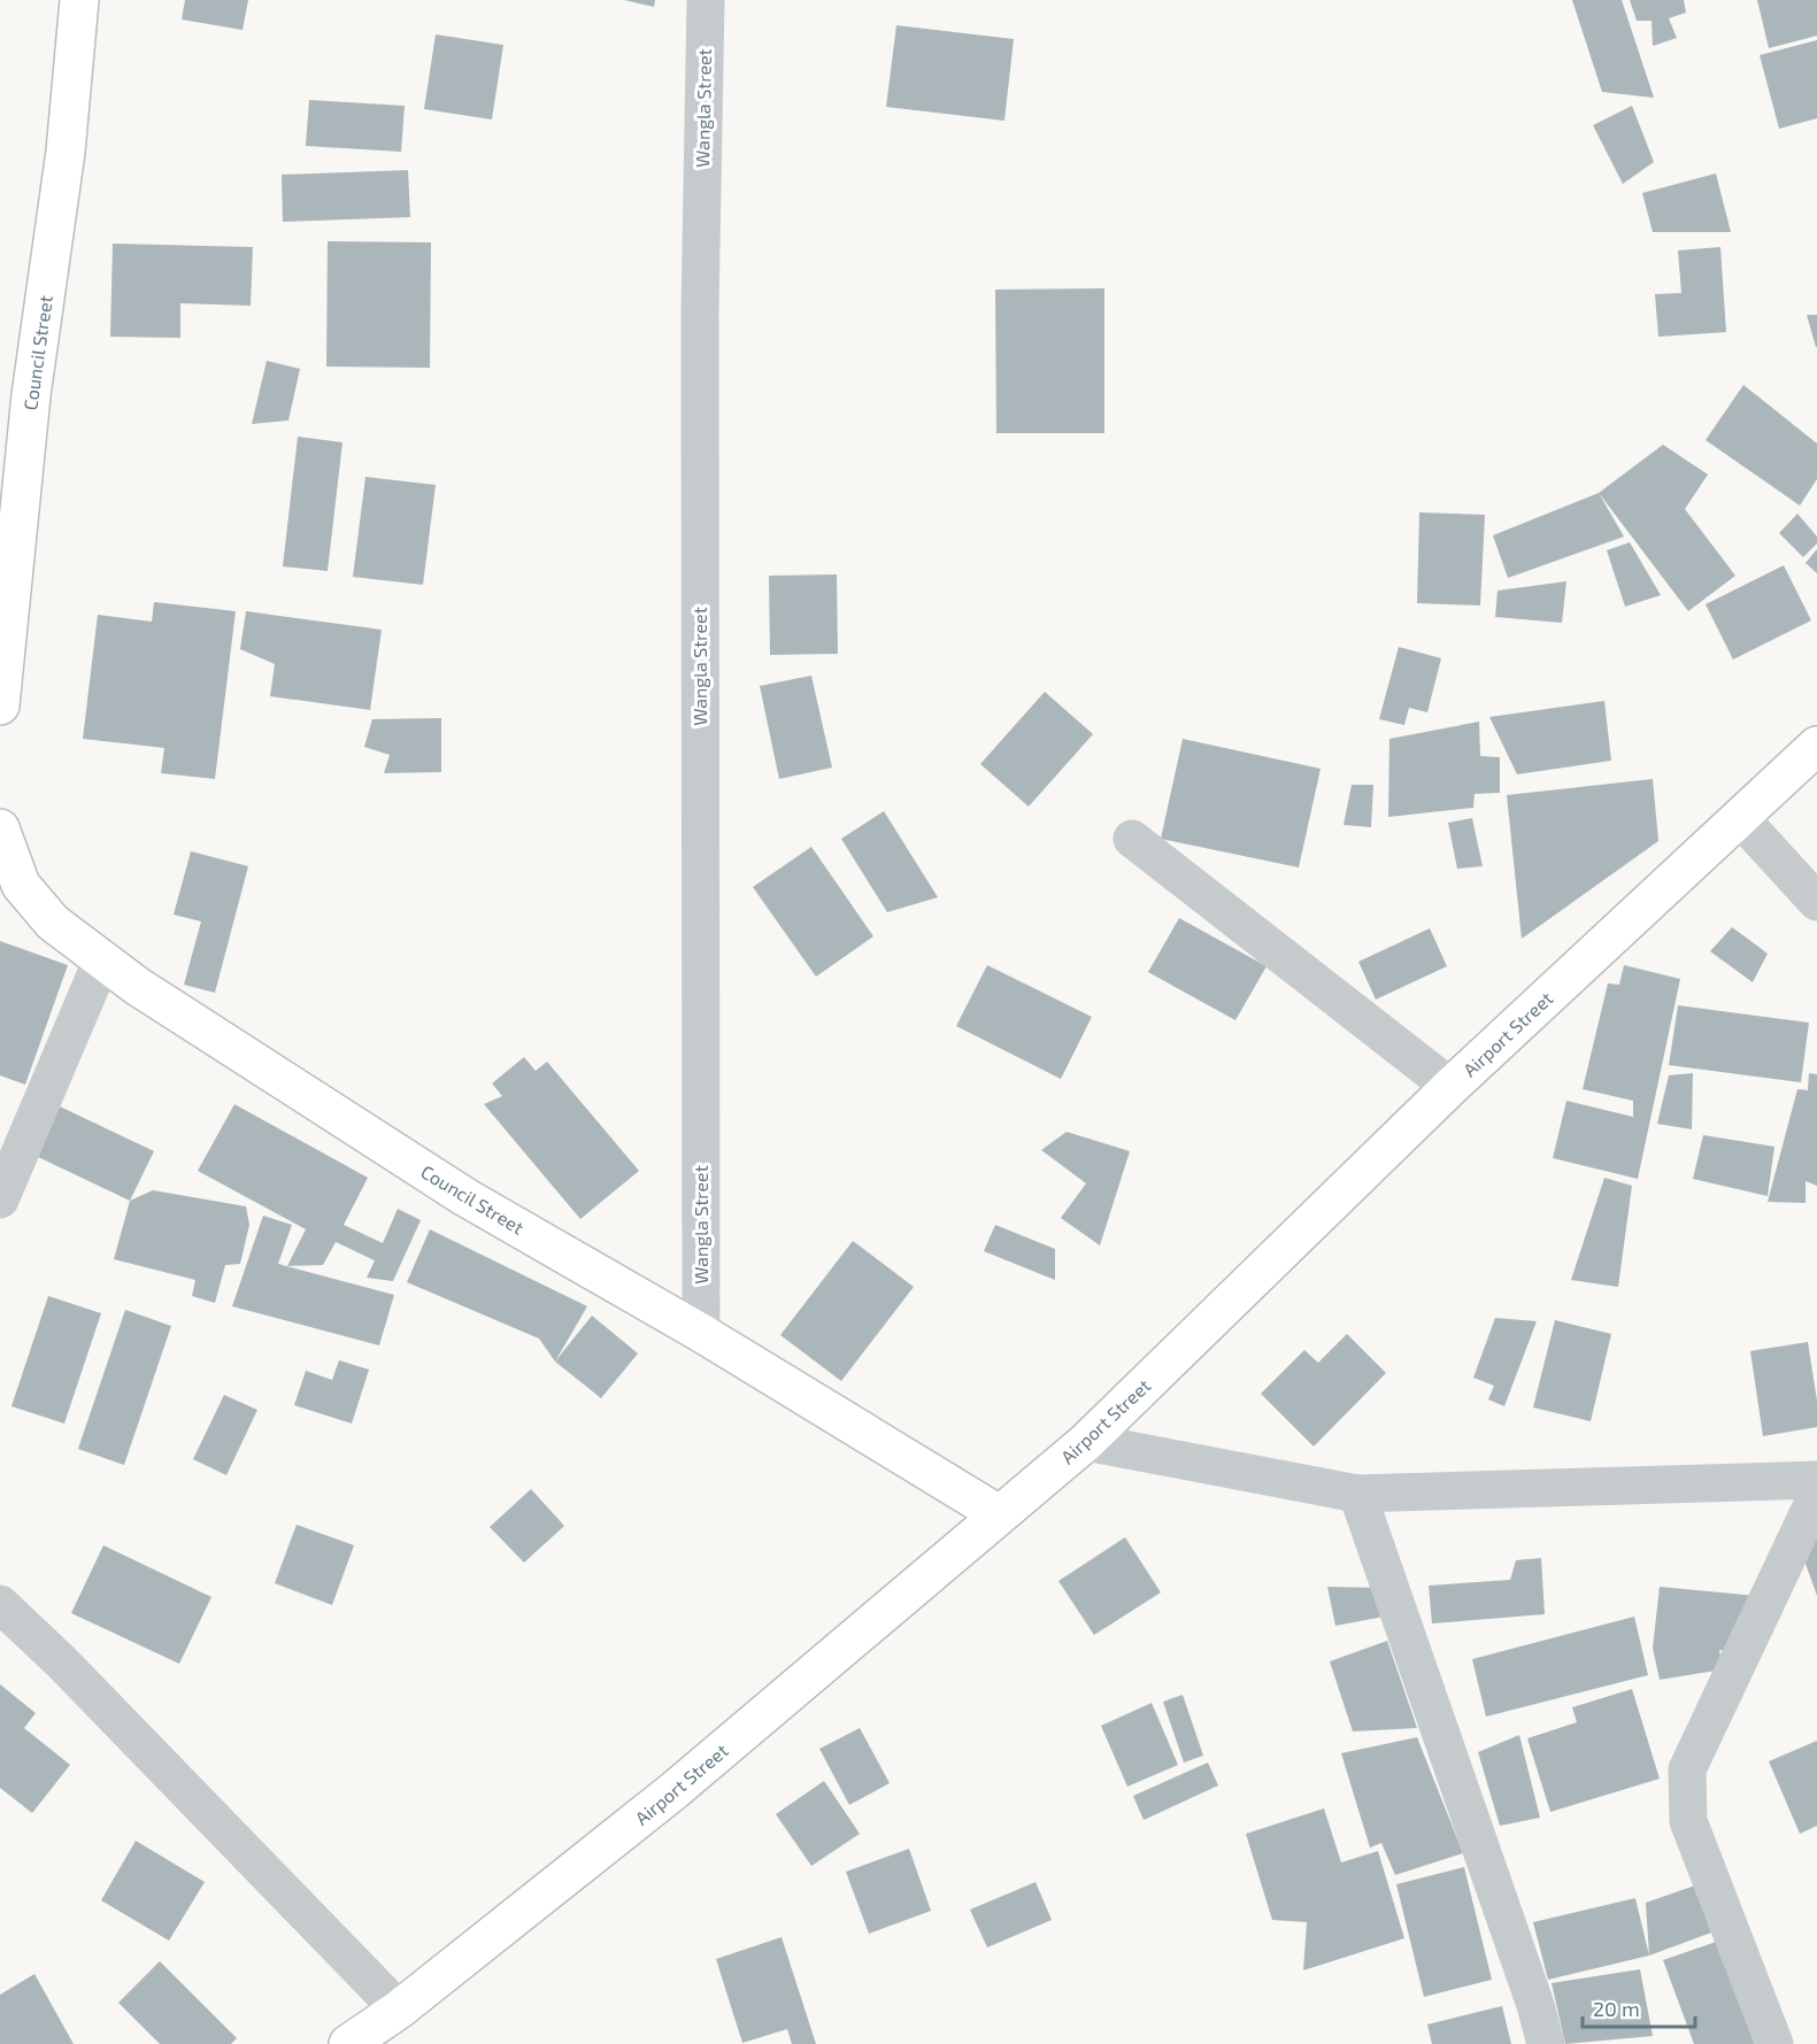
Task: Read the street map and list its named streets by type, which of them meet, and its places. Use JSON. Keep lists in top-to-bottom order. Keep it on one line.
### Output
{"streets":{"main road":["Council Street","Airport Street"],"street":["Wangla Street"]},"crossings":[["Wangla Street","Council Street"],["Council Street","Airport Street"]],"scale_bar":"20 m"}
